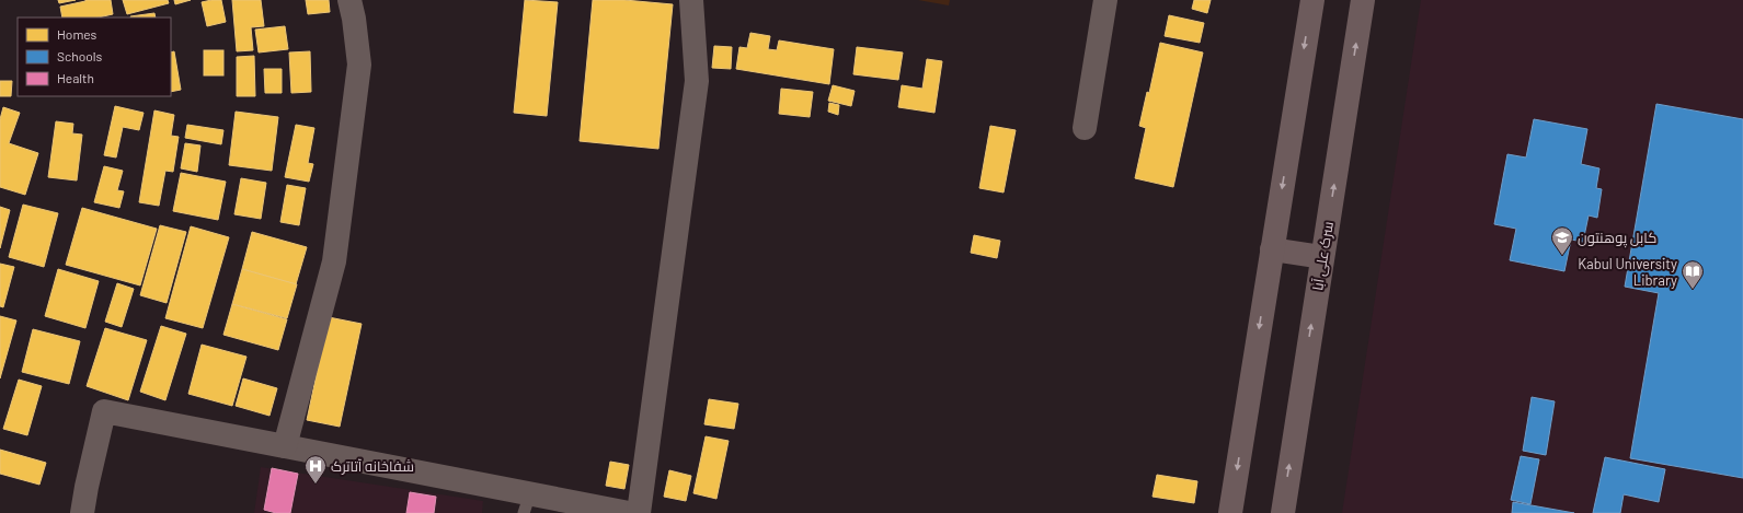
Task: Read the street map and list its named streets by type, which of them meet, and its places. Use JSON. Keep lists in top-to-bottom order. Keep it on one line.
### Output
{"streets":{"street":["سرک علی آبا"]},"places":{"school or university":["کابل پوهنتون"],"library":["Kabul University Library"],"hospital":["شفاخانه آتاترک"]},"legend":["Homes","Schools","Health"]}
